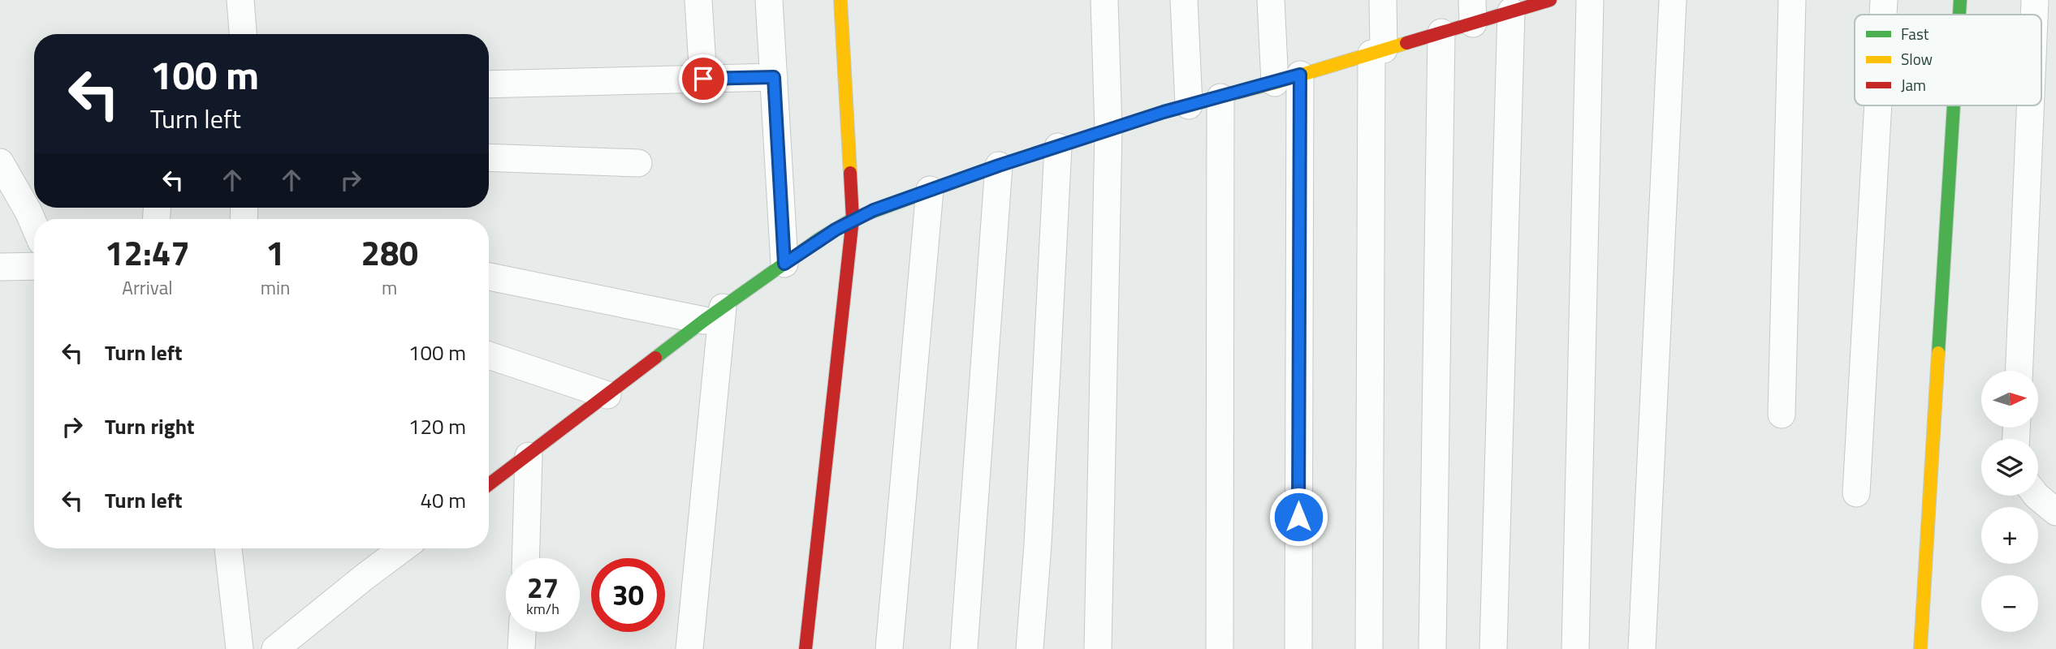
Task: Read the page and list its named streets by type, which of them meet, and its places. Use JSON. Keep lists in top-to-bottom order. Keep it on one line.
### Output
{"legend":["Fast","Slow","Jam"],"north":"right","page":{"turn":["100 m","Turn left"],"eta":["12:47","Arrival","1","min","280","m"],"list":[{"name":"Turn left","value":"100 m"},{"name":"Turn right","value":"120 m"},{"name":"Turn left","value":"40 m"}],"map_buttons":["+","−"],"speed":"27 km/h","limit":"30"}}
